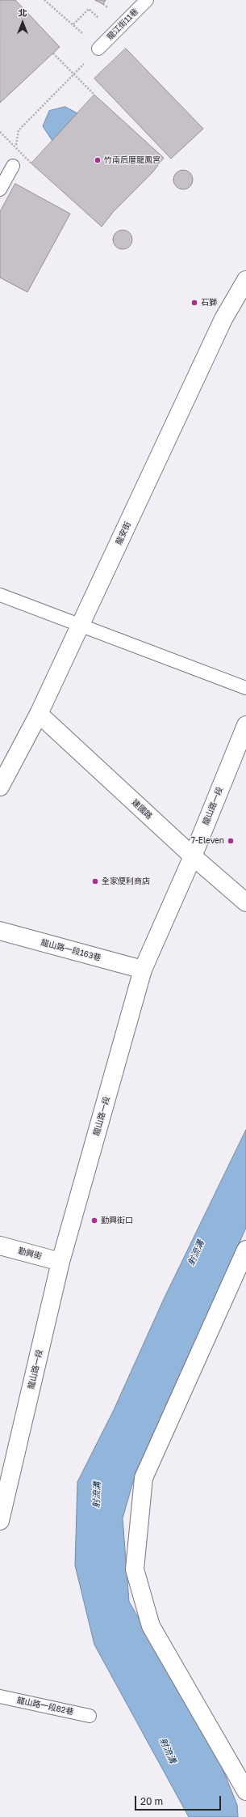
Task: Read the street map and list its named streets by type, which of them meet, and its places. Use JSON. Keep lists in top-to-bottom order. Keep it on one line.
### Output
{"streets":{"street":["龍安街","龍山路一段","建國路","龍山路一段163巷","勤興街"],"lane":["龍江街11巷","龍山路一段82巷"]},"crossings":[["龍安街","建國路"],["龍山路一段","建國路"],["龍山路一段","龍山路一段163巷"],["龍山路一段","勤興街"]],"water":["射流溝"],"places":["竹南后厝龍鳳宮","石獅","7-Eleven","全家便利商店","勤興街口"],"scale_bar":"20 m","north":"top"}
